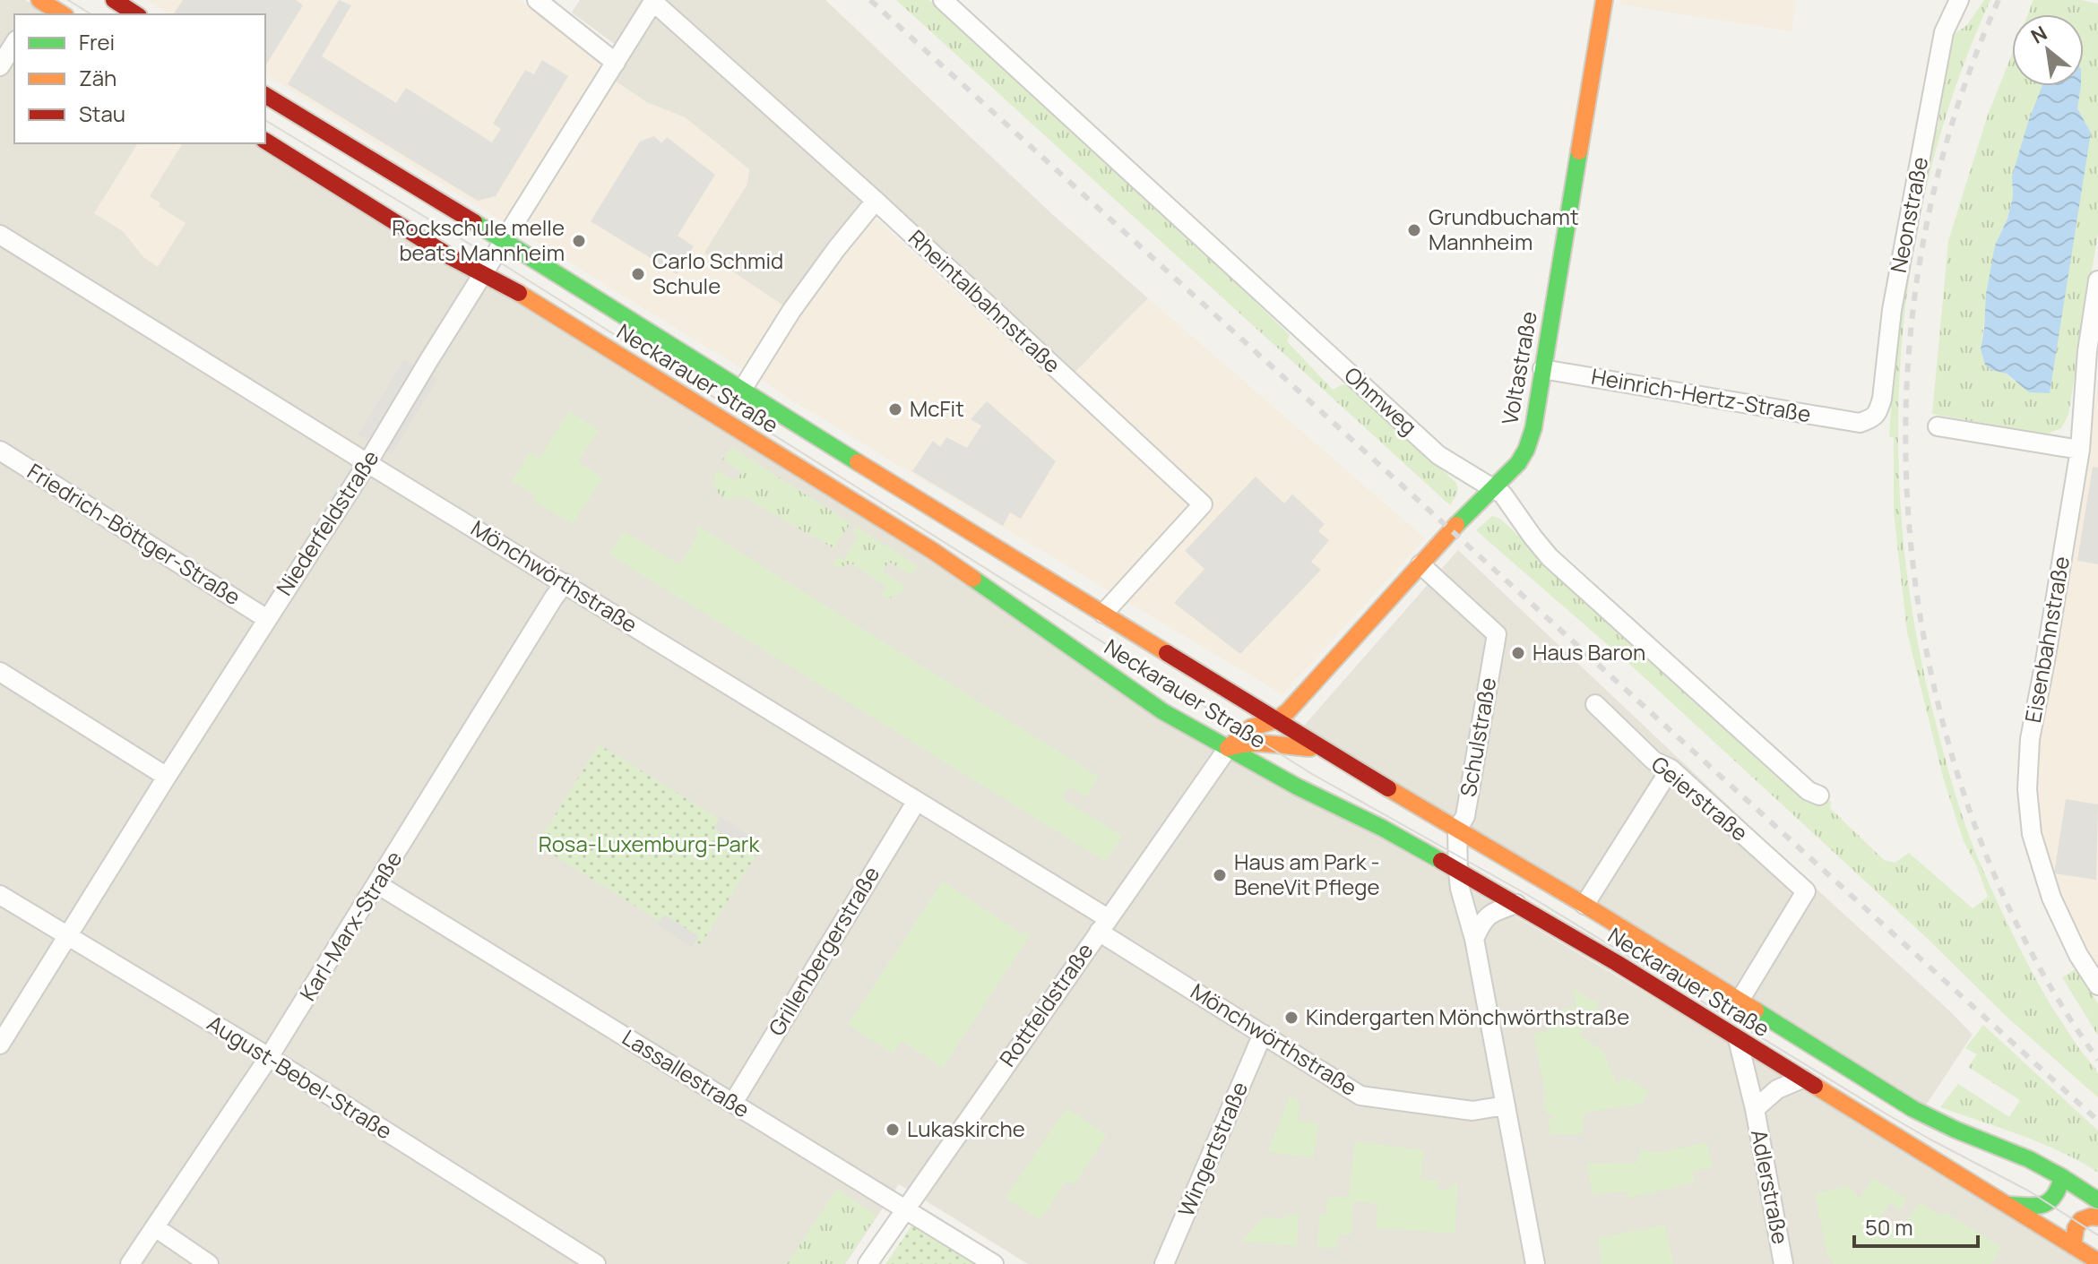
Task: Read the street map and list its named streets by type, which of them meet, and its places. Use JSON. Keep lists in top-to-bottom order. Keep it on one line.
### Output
{"streets":{"main road":["Voltastraße","Neckarauer Straße"],"street":["Neonstraße","Rheintalbahnstraße","Heinrich-Hertz-Straße","Ohmweg","Niederfeldstraße","Friedrich-Böttger-Straße","Mönchwörthstraße","Eisenbahnstraße","Schulstraße","Geierstraße","Karl-Marx-Straße","Grillenbergerstraße","Rottfeldstraße","Lassallestraße","August-Bebel-Straße","Wingertstraße","Adlerstraße"]},"crossings":[["Neonstraße","Heinrich-Hertz-Straße"],["Rheintalbahnstraße","Neckarauer Straße"],["Rheintalbahnstraße","Niederfeldstraße"],["Voltastraße","Neckarauer Straße"],["Voltastraße","Heinrich-Hertz-Straße"],["Voltastraße","Ohmweg"],["Voltastraße","Schulstraße"],["Neckarauer Straße","Niederfeldstraße"],["Neckarauer Straße","Schulstraße"],["Neckarauer Straße","Geierstraße"],["Neckarauer Straße","Rottfeldstraße"],["Neckarauer Straße","Adlerstraße"],["Niederfeldstraße","Friedrich-Böttger-Straße"],["Niederfeldstraße","Mönchwörthstraße"],["Niederfeldstraße","August-Bebel-Straße"],["Mönchwörthstraße","Schulstraße"],["Mönchwörthstraße","Karl-Marx-Straße"],["Mönchwörthstraße","Grillenbergerstraße"],["Mönchwörthstraße","Rottfeldstraße"],["Mönchwörthstraße","Wingertstraße"],["Karl-Marx-Straße","Lassallestraße"],["Karl-Marx-Straße","August-Bebel-Straße"],["Grillenbergerstraße","Lassallestraße"],["Rottfeldstraße","Lassallestraße"]],"parks":["Rosa-Luxemburg-Park"],"places":["Grundbuchamt Mannheim","Rockschule melle beats Mannheim","Carlo Schmid Schule","McFit","Haus Baron","Haus am Park - BeneVit Pflege","Kindergarten Mönchwörthstraße","Lukaskirche"],"legend":["Frei","Zäh","Stau"],"scale_bar":"50 m","north":"top left"}
